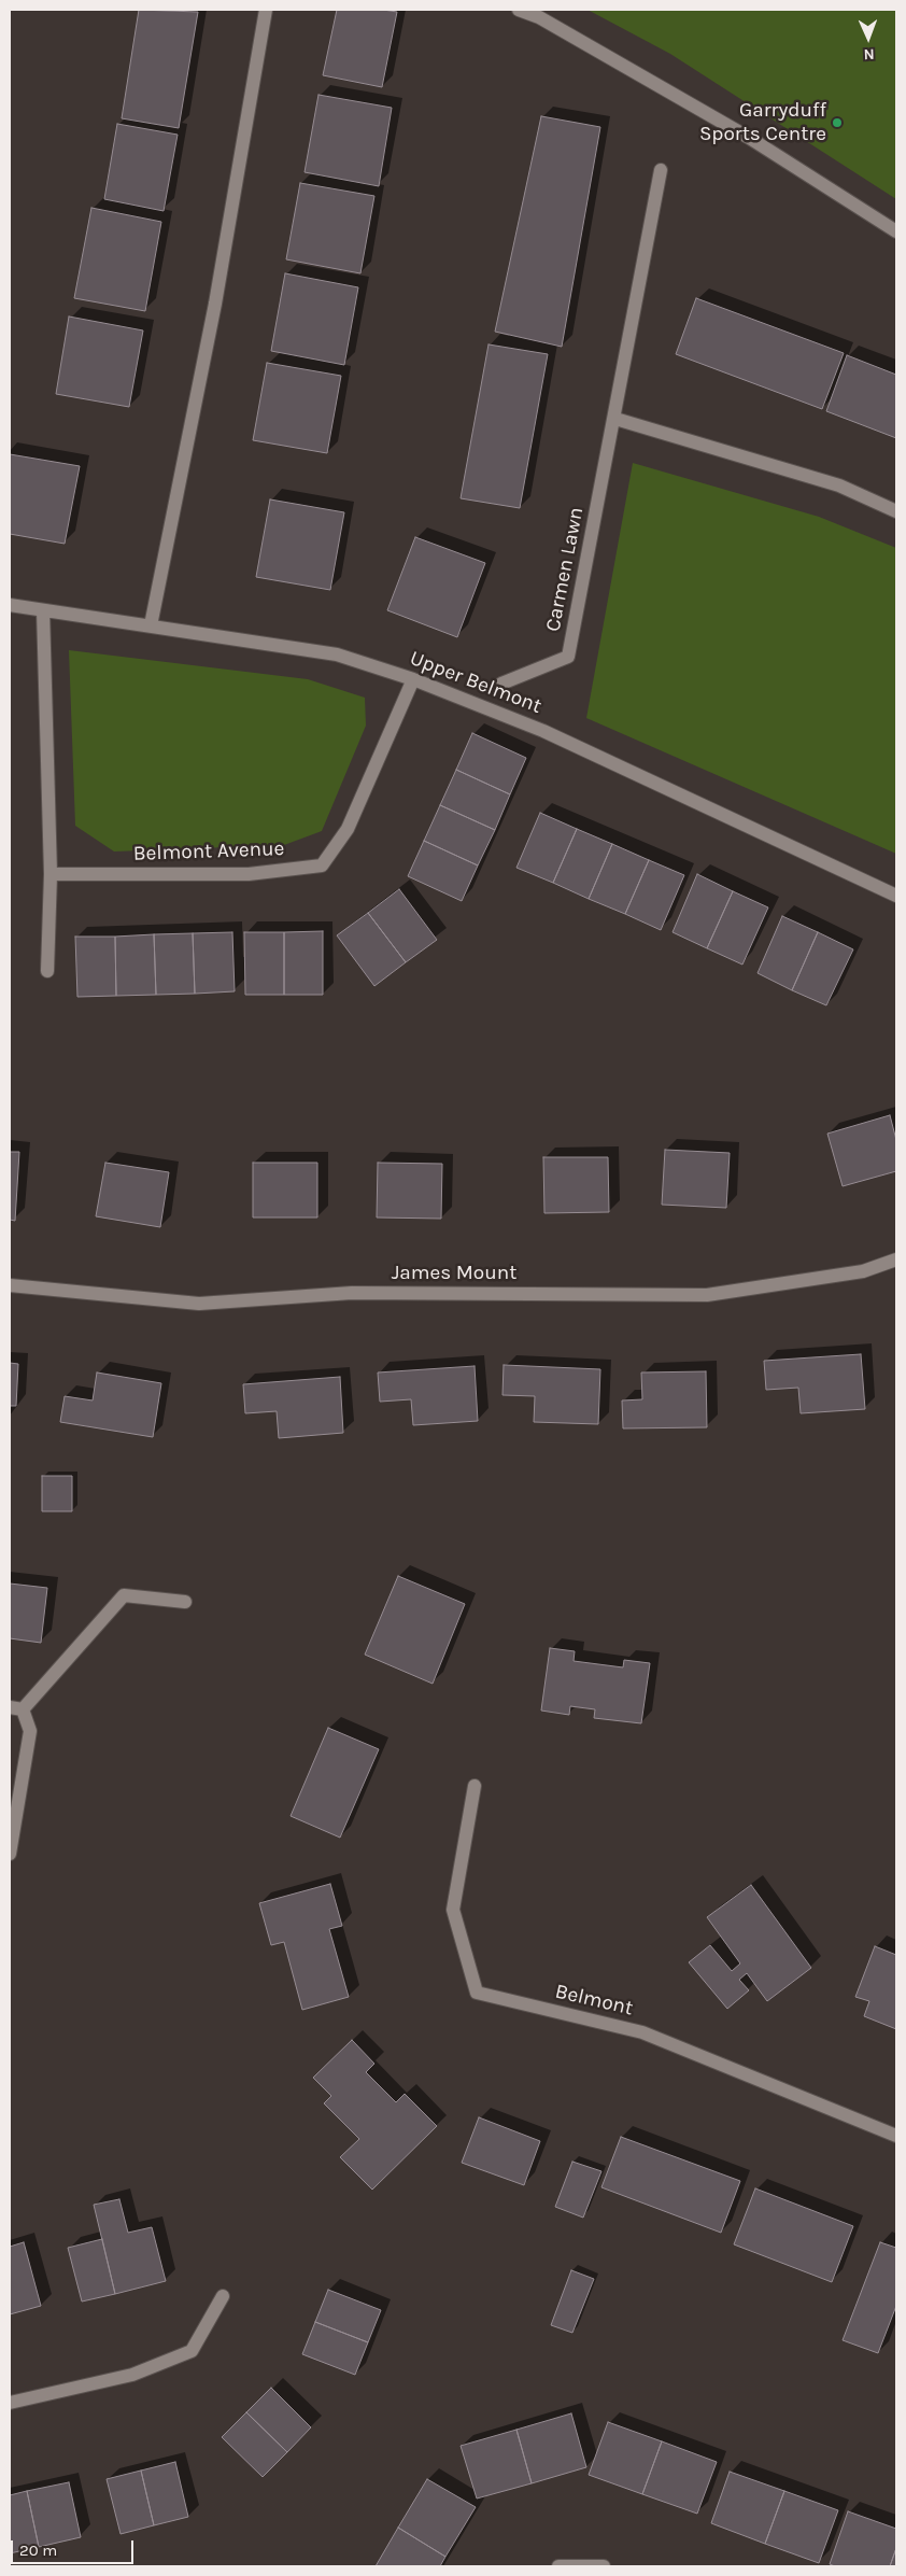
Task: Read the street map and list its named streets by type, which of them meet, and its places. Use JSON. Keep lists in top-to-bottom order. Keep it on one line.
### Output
{"streets":{"street":["Carmen Lawn","Upper Belmont","Belmont Avenue","James Mount","Belmont"]},"crossings":[["Upper Belmont","Belmont Avenue"]],"places":["Garryduff Sports Centre"],"scale_bar":"20 m","north":"bottom"}
